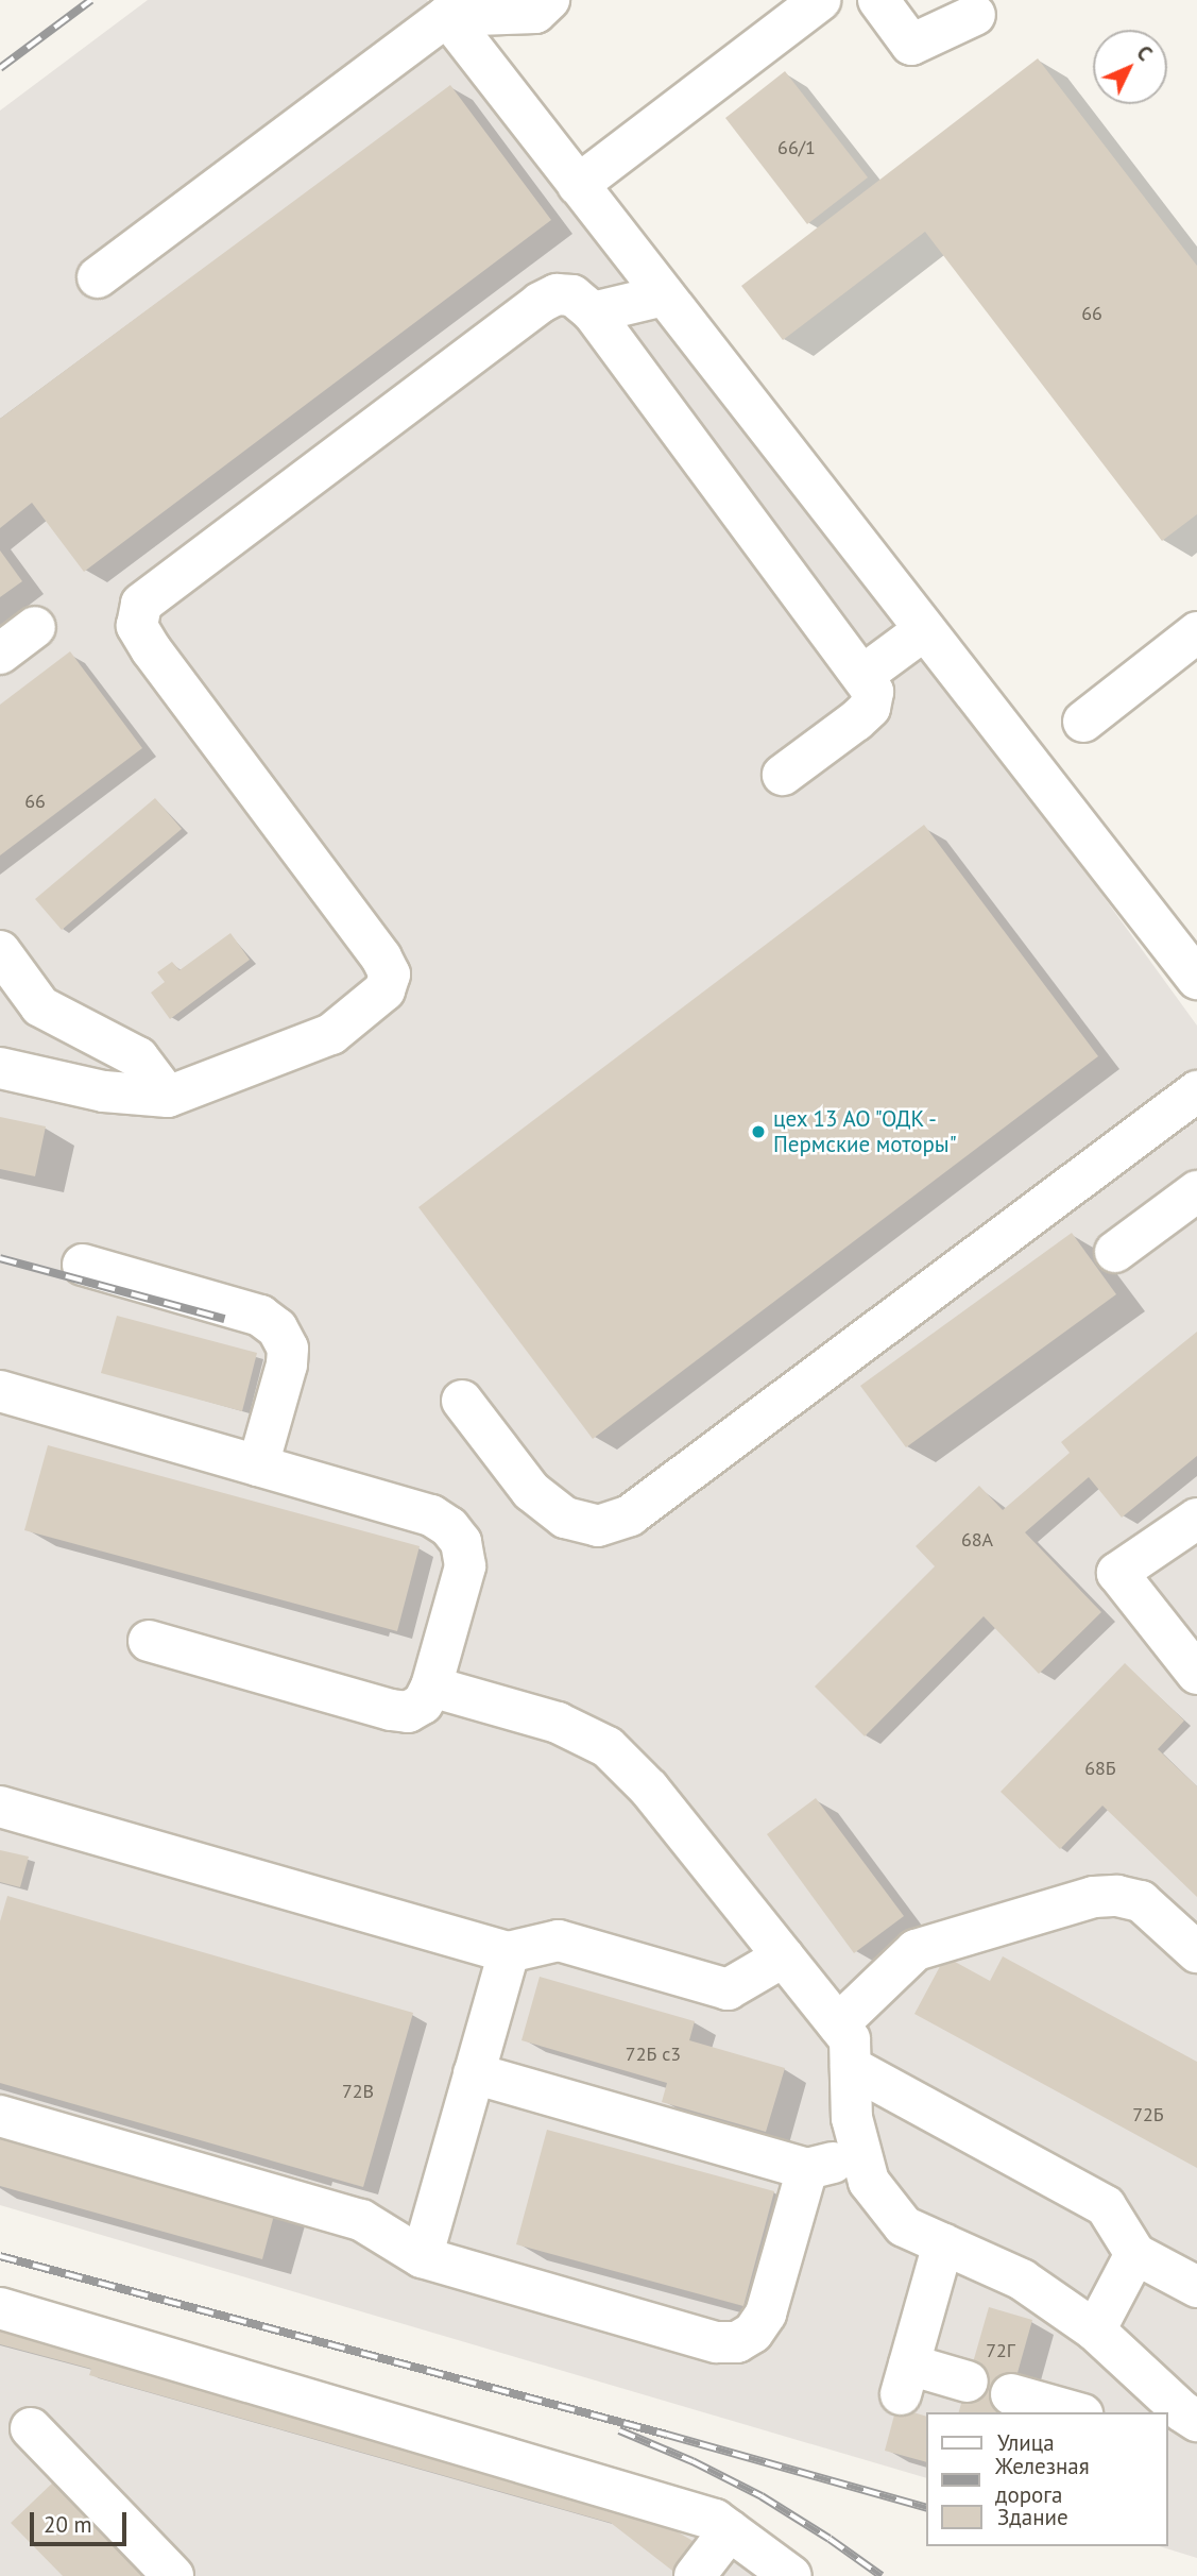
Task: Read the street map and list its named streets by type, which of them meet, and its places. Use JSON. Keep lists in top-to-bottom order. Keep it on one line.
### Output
{"places":["цех 13 АО \"ОДК - Пермские моторы\""],"house_numbers":["66/1","66","66","68А","68Б","72Б с3","72В","72Б","72Г"],"legend":["Улица","Железная дорога","Здание"],"scale_bar":"20 m","north":"top right"}
